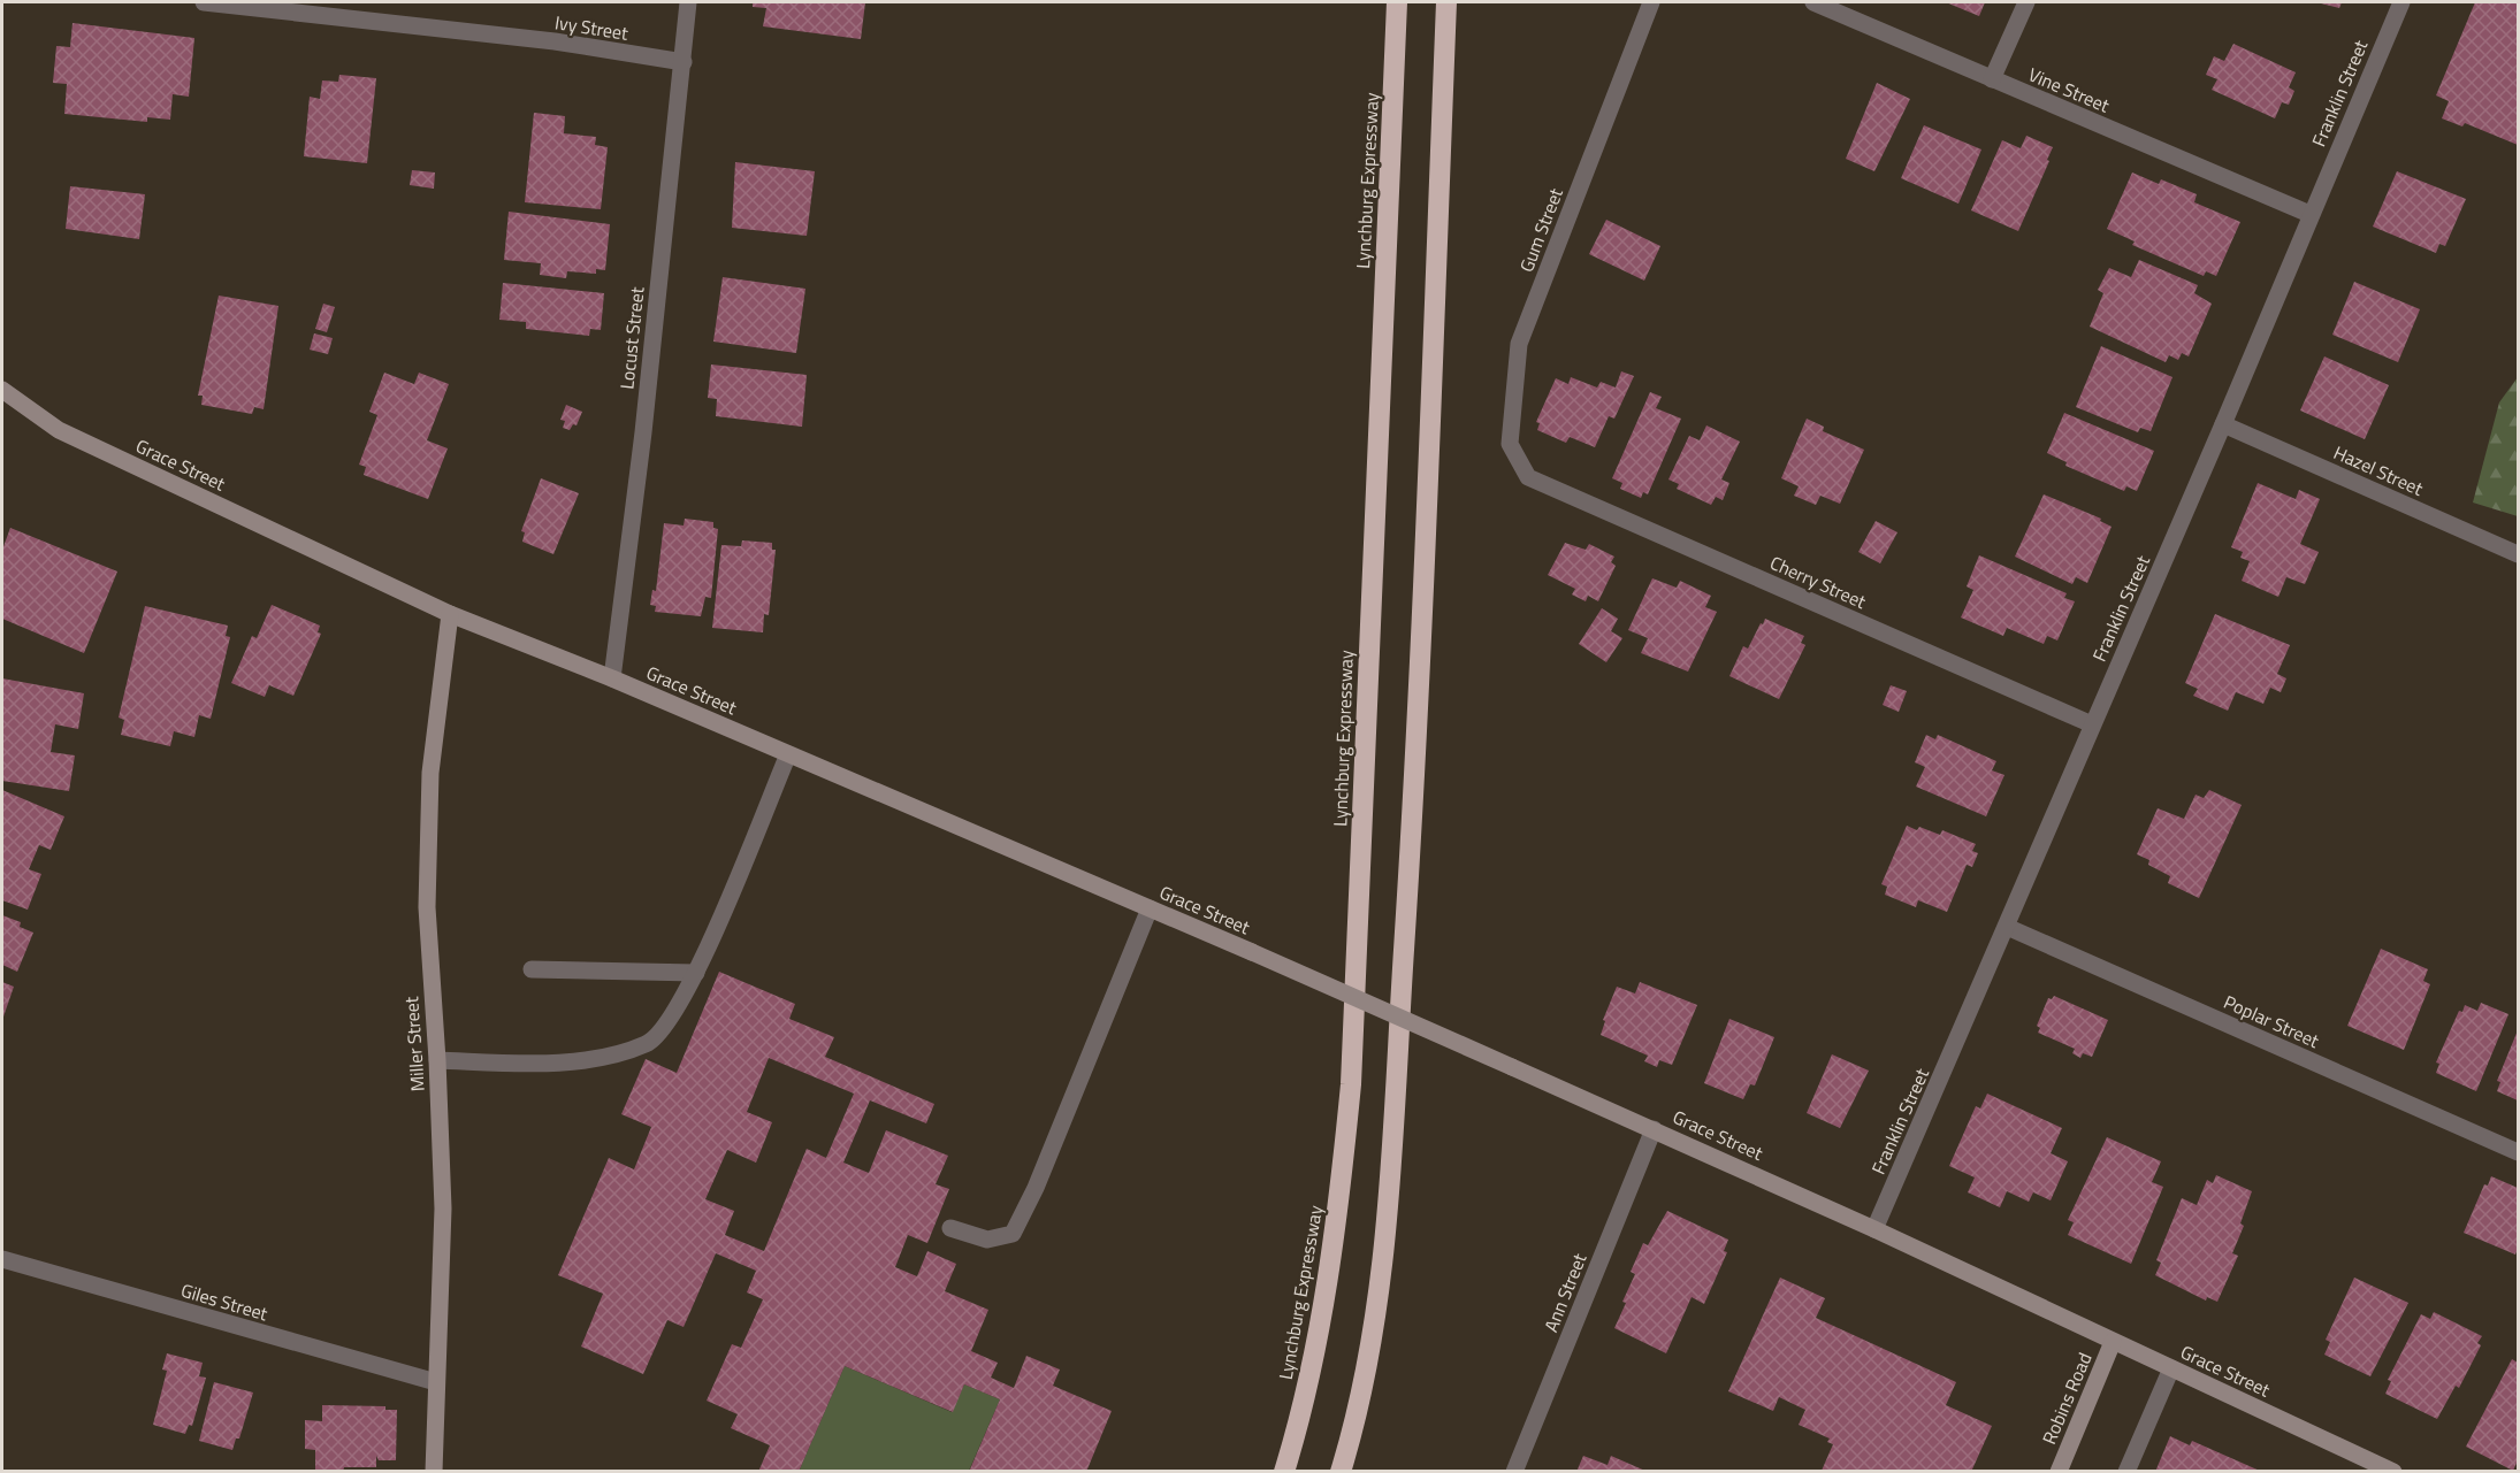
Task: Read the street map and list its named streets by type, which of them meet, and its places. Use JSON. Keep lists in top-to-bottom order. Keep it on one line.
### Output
{"streets":{"highway":["Lynchburg Expressway"],"main road":["Grace Street","Miller Street","Robins Road"],"street":["Ivy Street","Vine Street","Franklin Street","Gum Street","Locust Street","Hazel Street","Cherry Street","Poplar Street","Ann Street","Giles Street"]},"crossings":[["Ivy Street","Locust Street"],["Vine Street","Franklin Street"],["Franklin Street","Grace Street"],["Franklin Street","Hazel Street"],["Franklin Street","Cherry Street"],["Franklin Street","Poplar Street"],["Gum Street","Cherry Street"],["Locust Street","Grace Street"],["Grace Street","Miller Street"],["Grace Street","Ann Street"],["Grace Street","Robins Road"],["Miller Street","Giles Street"]]}
